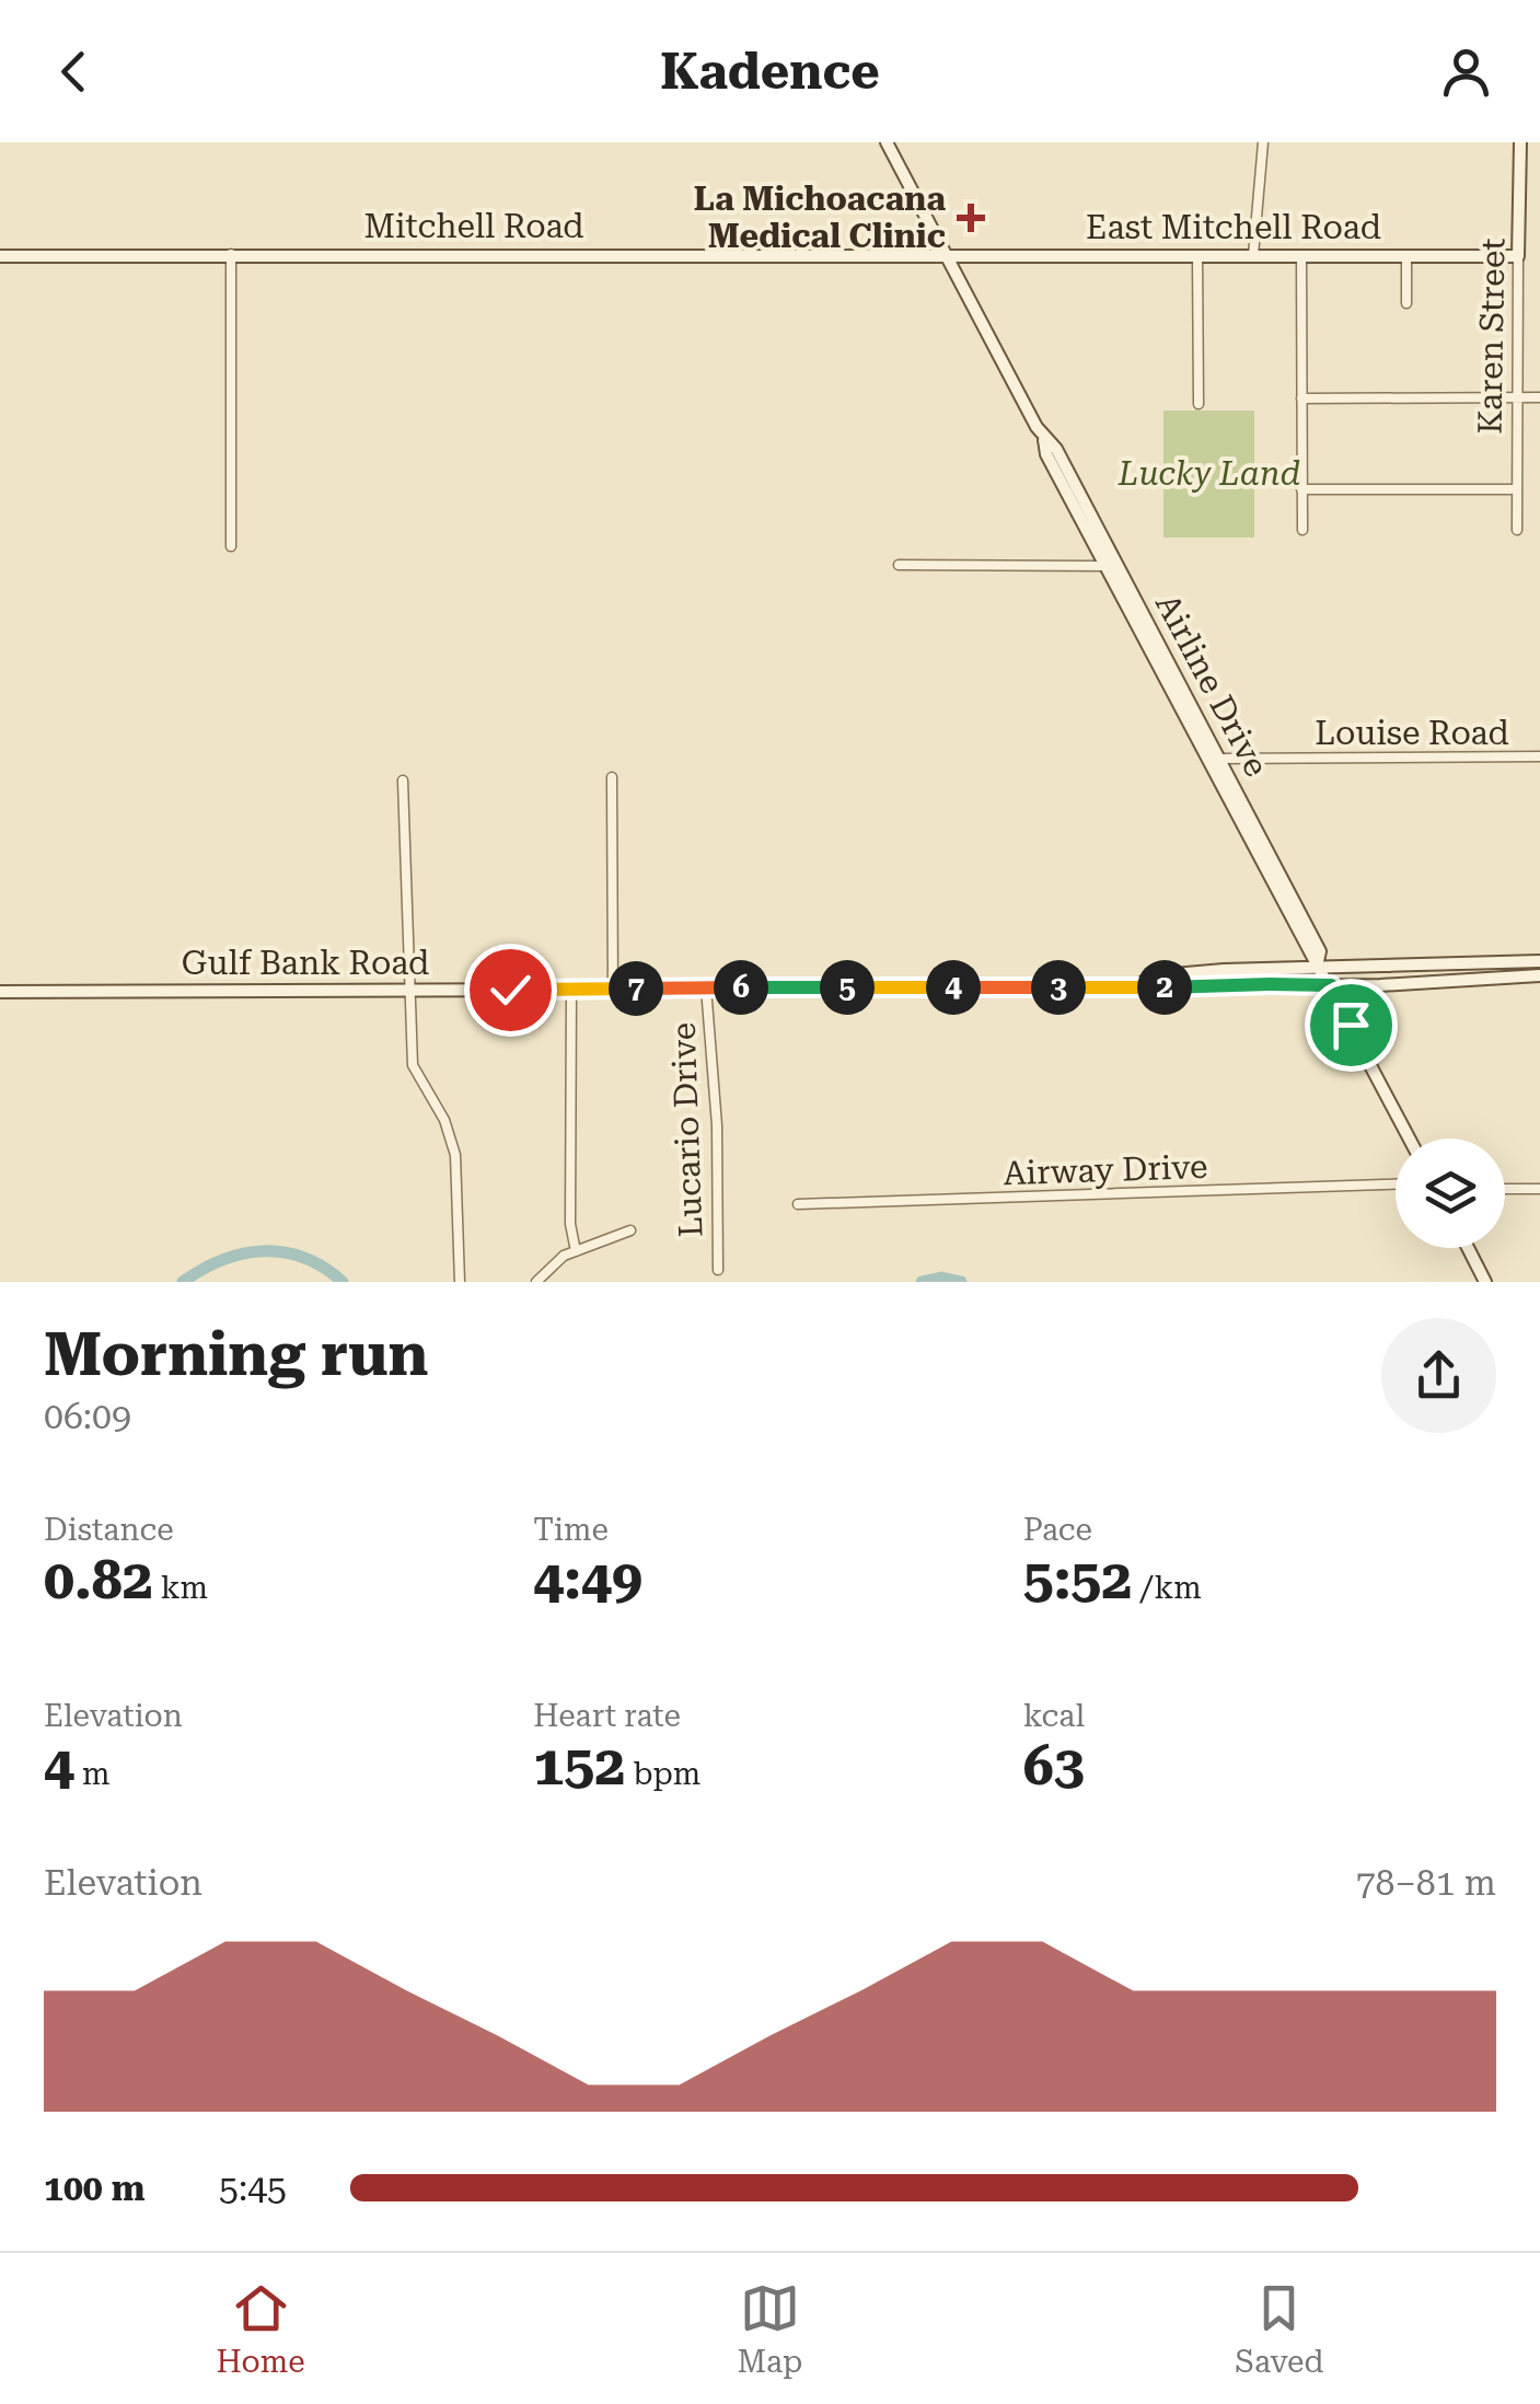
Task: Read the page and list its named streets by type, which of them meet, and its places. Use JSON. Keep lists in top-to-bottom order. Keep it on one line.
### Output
{"streets":{"main road":["Mitchell Road","East Mitchell Road","Karen Street","Airline Drive","Gulf Bank Road"],"street":["Louise Road","Lucario Drive","Airway Drive"]},"crossings":[["Mitchell Road","East Mitchell Road"],["Mitchell Road","Airline Drive"],["East Mitchell Road","Karen Street"],["East Mitchell Road","Airline Drive"],["Airline Drive","Louise Road"],["Airline Drive","Gulf Bank Road"],["Gulf Bank Road","Lucario Drive"]],"parks":["Lucky Land"],"places":{"health":["La Michoacana Medical Clinic"]},"page":{"header":"Kadence","pins":["2","3","4","5","6","7"],"heading":["Morning run","06:09"],"stats":[["Distance","0.82 km"],["Time","4:49"],["Pace","5:52 /km"],["Elevation","4 m"],["Heart rate","152 bpm"],["kcal","63"]],"chart":["Elevation","78–81 m"],"list":[{"name":"100 m","note":"5:45"}],"tabs":["Home","Map","Saved"]}}
